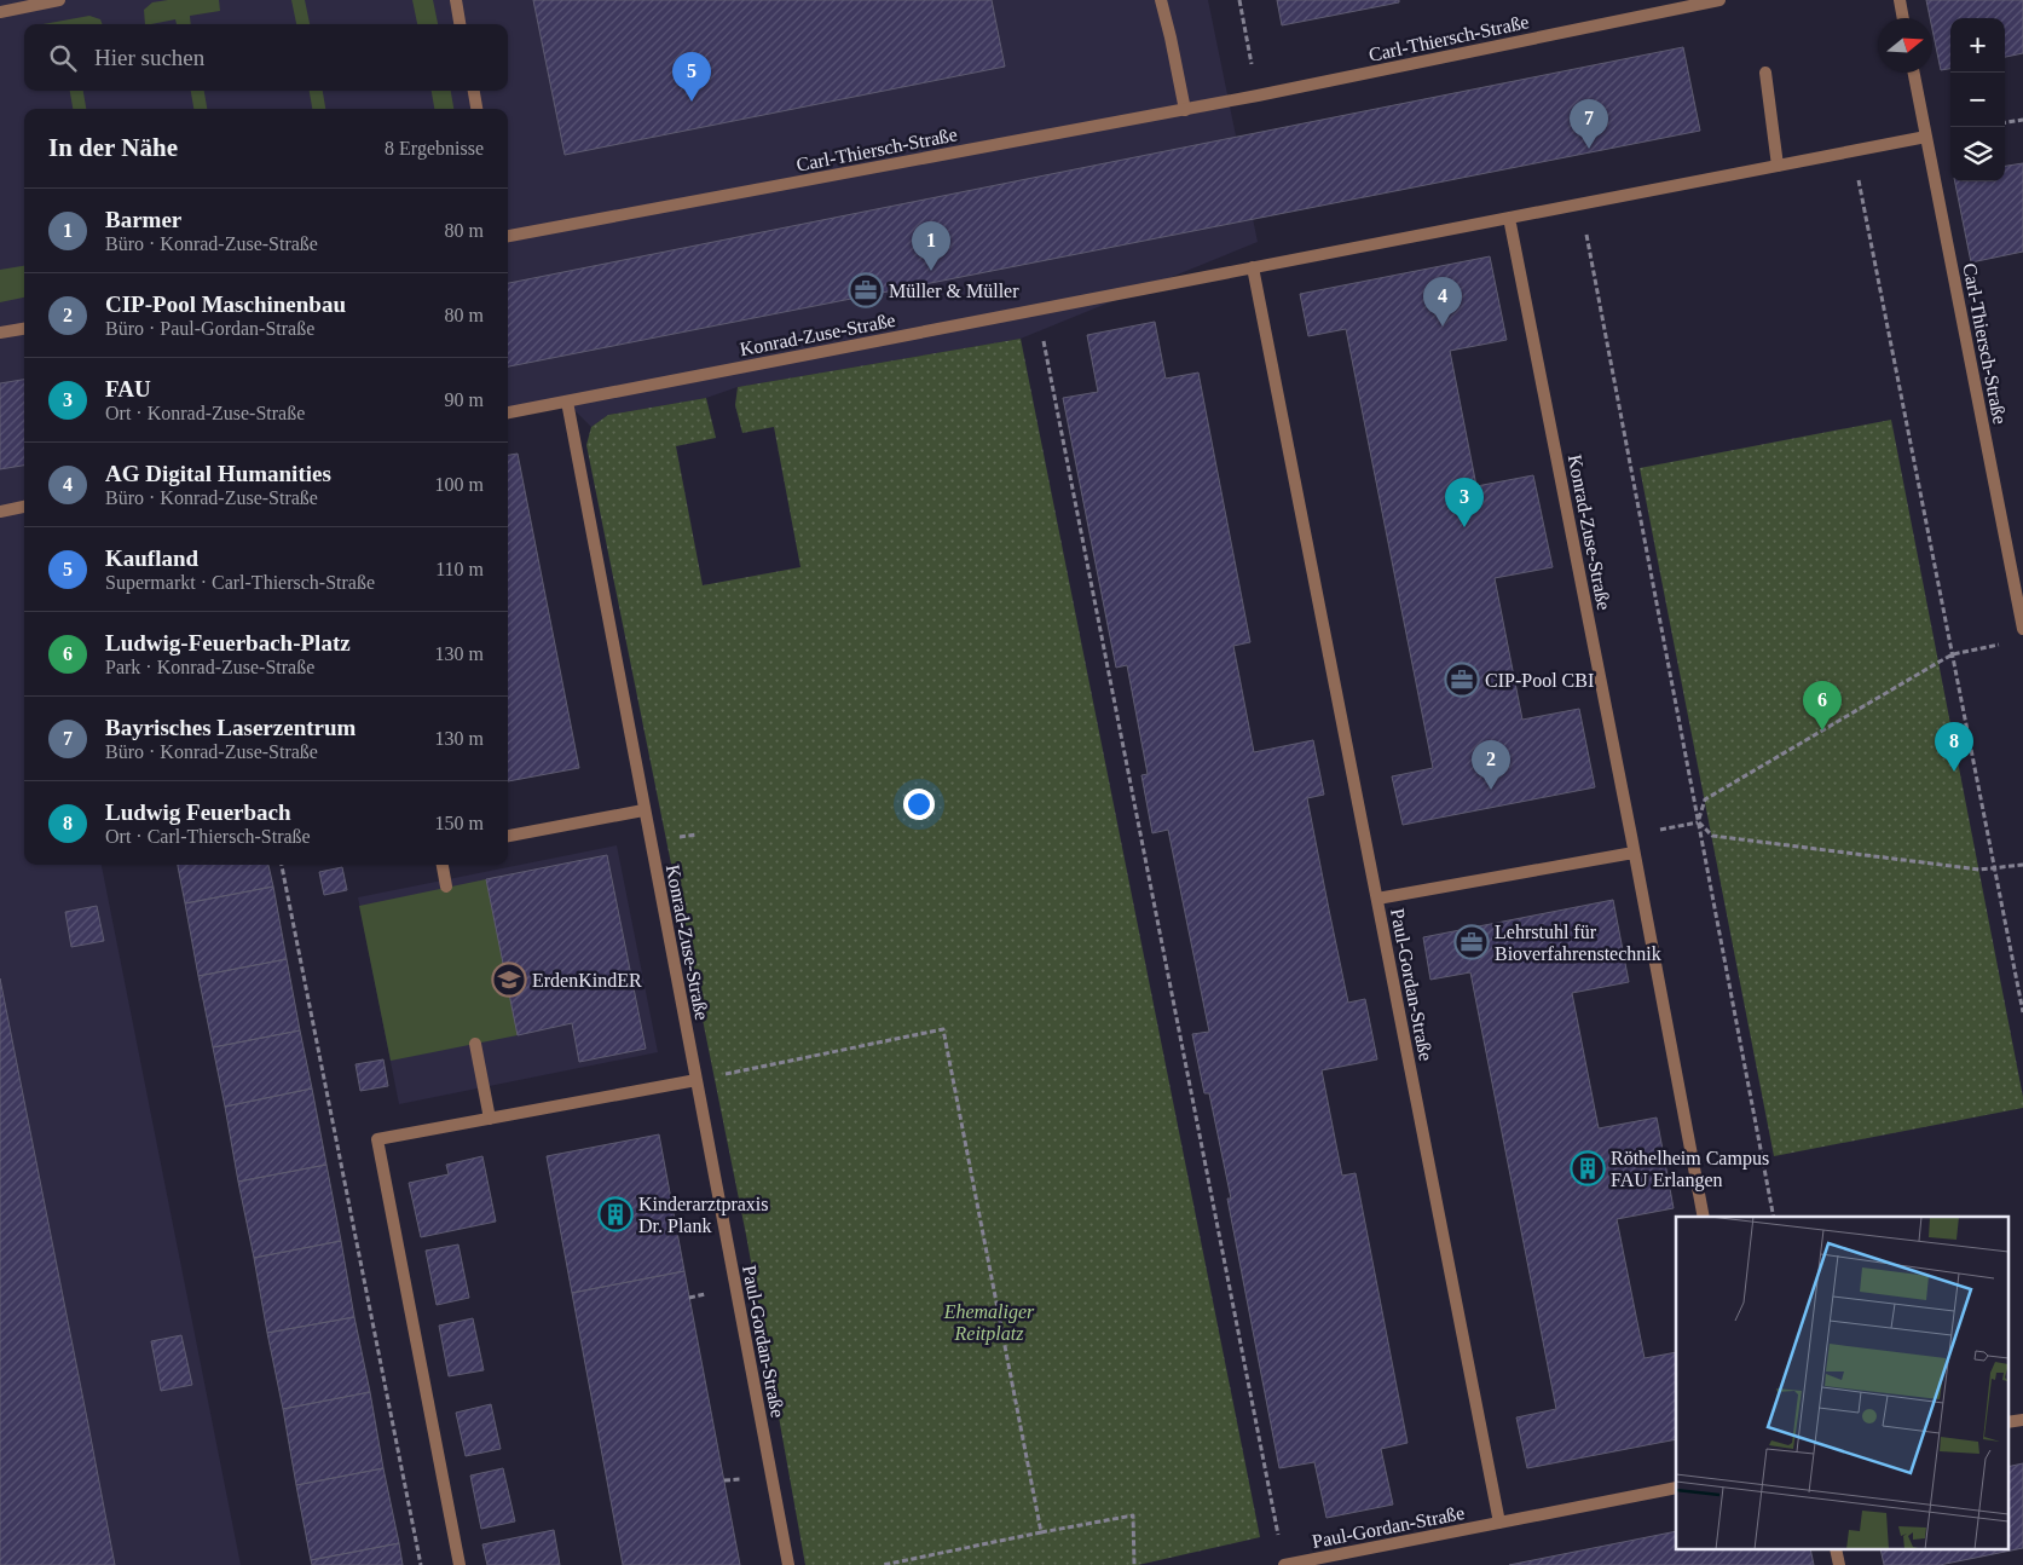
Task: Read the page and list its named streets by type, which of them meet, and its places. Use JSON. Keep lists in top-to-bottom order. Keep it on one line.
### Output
{"streets":{"street":["Carl-Thiersch-Straße","Konrad-Zuse-Straße","Paul-Gordan-Straße"]},"crossings":[["Carl-Thiersch-Straße","Konrad-Zuse-Straße"],["Konrad-Zuse-Straße","Paul-Gordan-Straße"]],"parks":["Ehemaliger Reitplatz"],"places":{"office":["Müller & Müller","CIP-Pool CBI","Lehrstuhl für Bioverfahrenstechnik"],"school or university":["ErdenKindER"],"building":["Röthelheim Campus FAU Erlangen","Kinderarztpraxis Dr. Plank"]},"north":"right","page":{"map_buttons":["+","−"],"search":"Hier suchen","pins":["5","7","1","4","3","6","8","2"],"heading":["In der Nähe","8 Ergebnisse"],"list":[{"mark":"1","name":"Barmer","note":"Büro · Konrad-Zuse-Straße","value":"80 m"},{"mark":"2","name":"CIP-Pool Maschinenbau","note":"Büro · Paul-Gordan-Straße","value":"80 m"},{"mark":"3","name":"FAU","note":"Ort · Konrad-Zuse-Straße","value":"90 m"},{"mark":"4","name":"AG Digital Humanities","note":"Büro · Konrad-Zuse-Straße","value":"100 m"},{"mark":"5","name":"Kaufland","note":"Supermarkt · Carl-Thiersch-Straße","value":"110 m"},{"mark":"6","name":"Ludwig-Feuerbach-Platz","note":"Park · Konrad-Zuse-Straße","value":"130 m"},{"mark":"7","name":"Bayrisches Laserzentrum","note":"Büro · Konrad-Zuse-Straße","value":"130 m"},{"mark":"8","name":"Ludwig Feuerbach","note":"Ort · Carl-Thiersch-Straße","value":"150 m"}]}}
